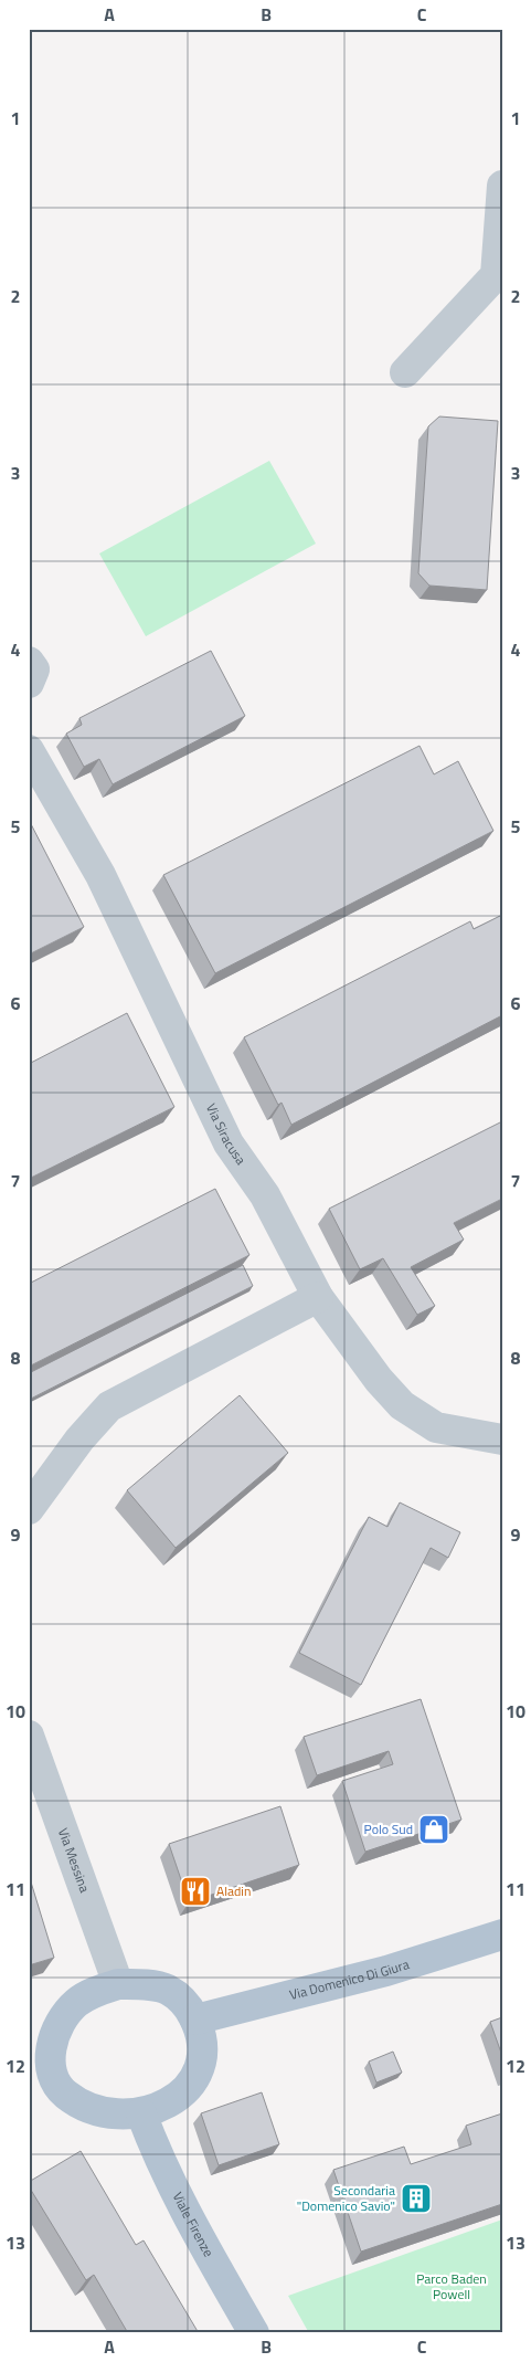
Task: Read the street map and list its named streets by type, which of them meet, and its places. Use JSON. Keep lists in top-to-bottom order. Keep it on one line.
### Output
{"streets":{"main road":["Via Domenico Di Giura","Viale Firenze"],"street":["Via Siracusa","Via Messina"]},"crossings":[["Via Messina","Via Domenico Di Giura"],["Via Messina","Viale Firenze"],["Via Domenico Di Giura","Viale Firenze"]],"parks":["Parco Baden Powell"],"places":{"shop":["Polo Sud"],"restaurant":["Aladin"],"building":["Secondaria \"Domenico Savio\""]},"grid":{"columns":["A","B","C"],"rows":["1","2","3","4","5","6","7","8","9","10","11","12","13"]}}
